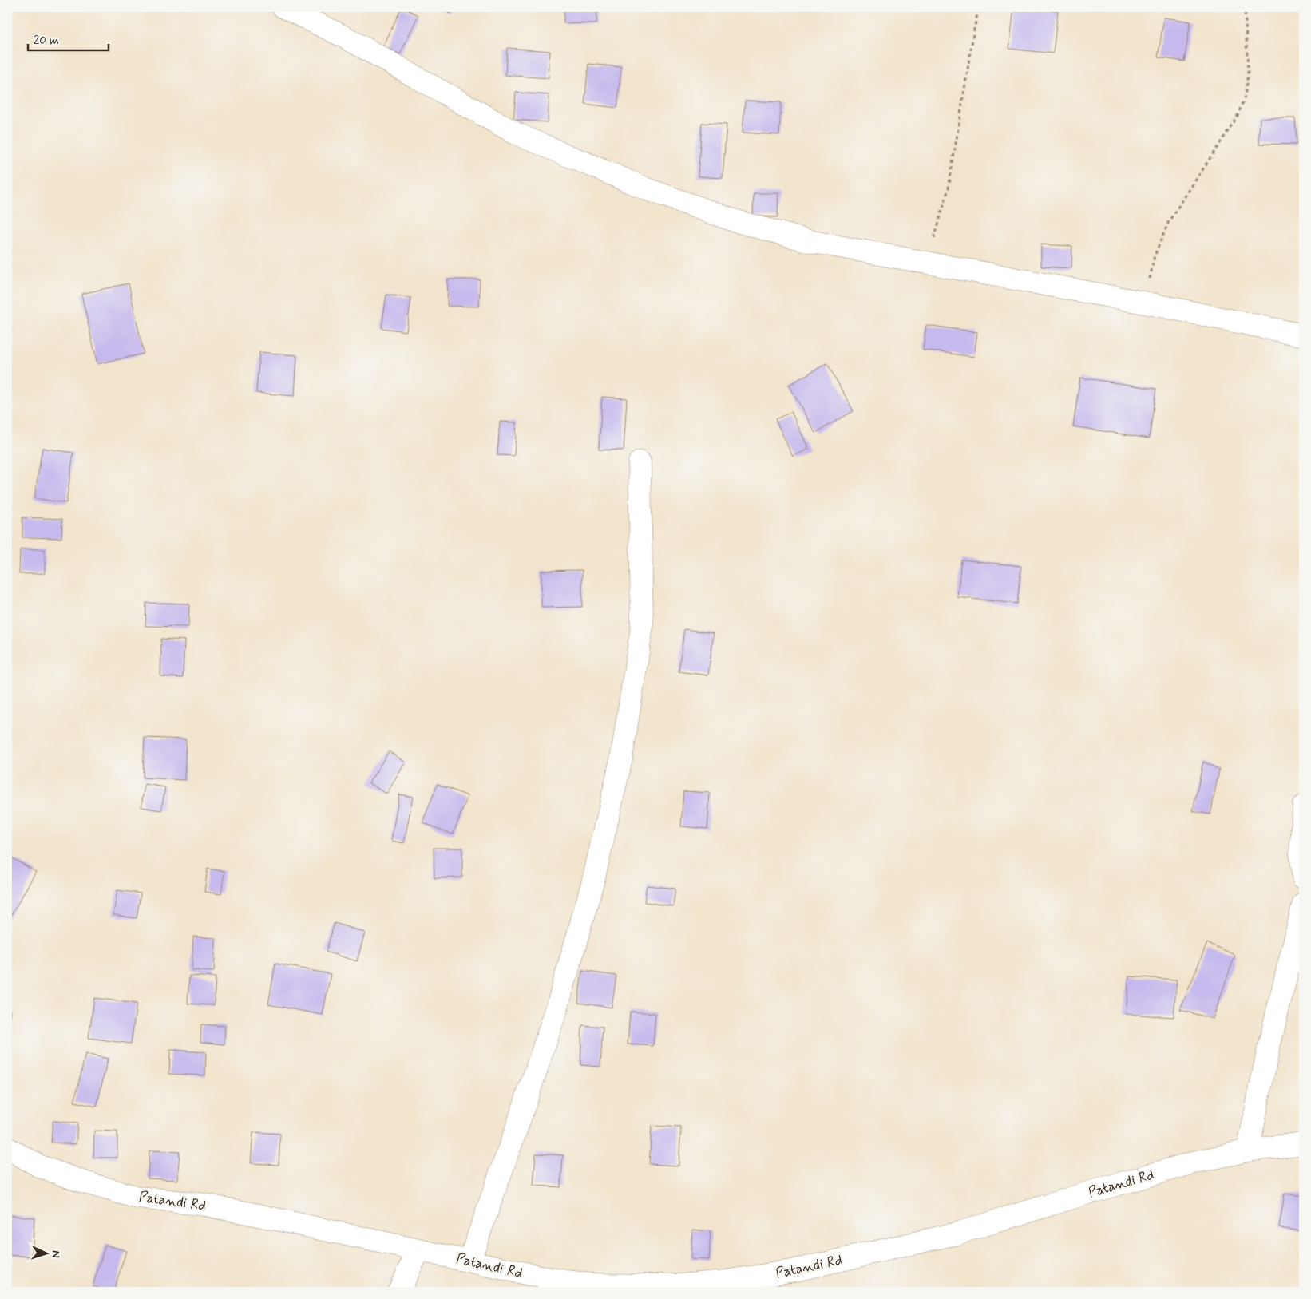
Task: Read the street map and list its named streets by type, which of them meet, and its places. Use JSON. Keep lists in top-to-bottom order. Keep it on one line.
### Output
{"streets":{"street":["Patandi Rd"]},"scale_bar":"20 m","north":"right"}
